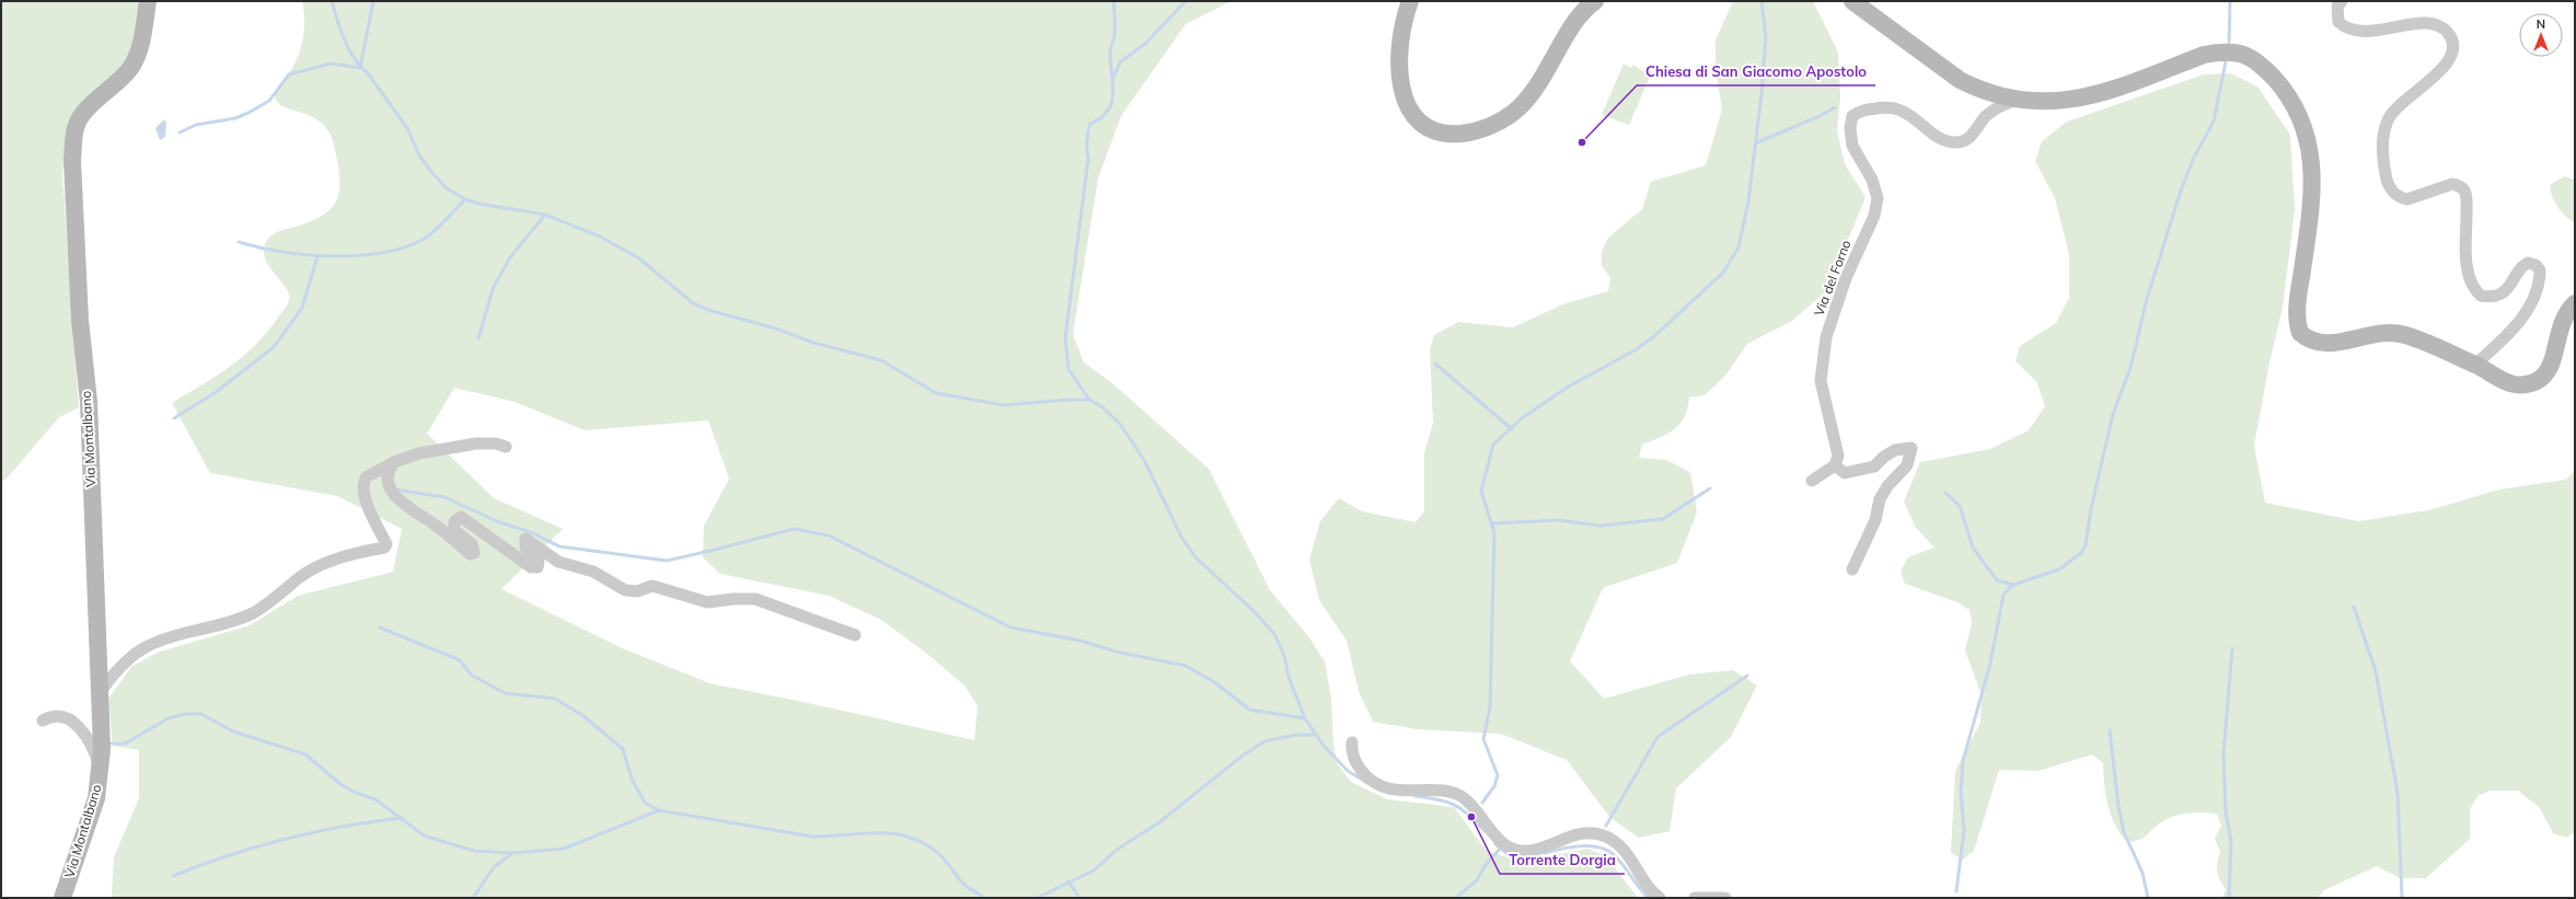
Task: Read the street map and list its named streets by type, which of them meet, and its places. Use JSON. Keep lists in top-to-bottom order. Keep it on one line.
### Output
{"streets":{"street":["Via del Forno","Via Montalbano"]},"places":["Chiesa di San Giacomo Apostolo","Torrente Dorgia"],"north":"top"}
